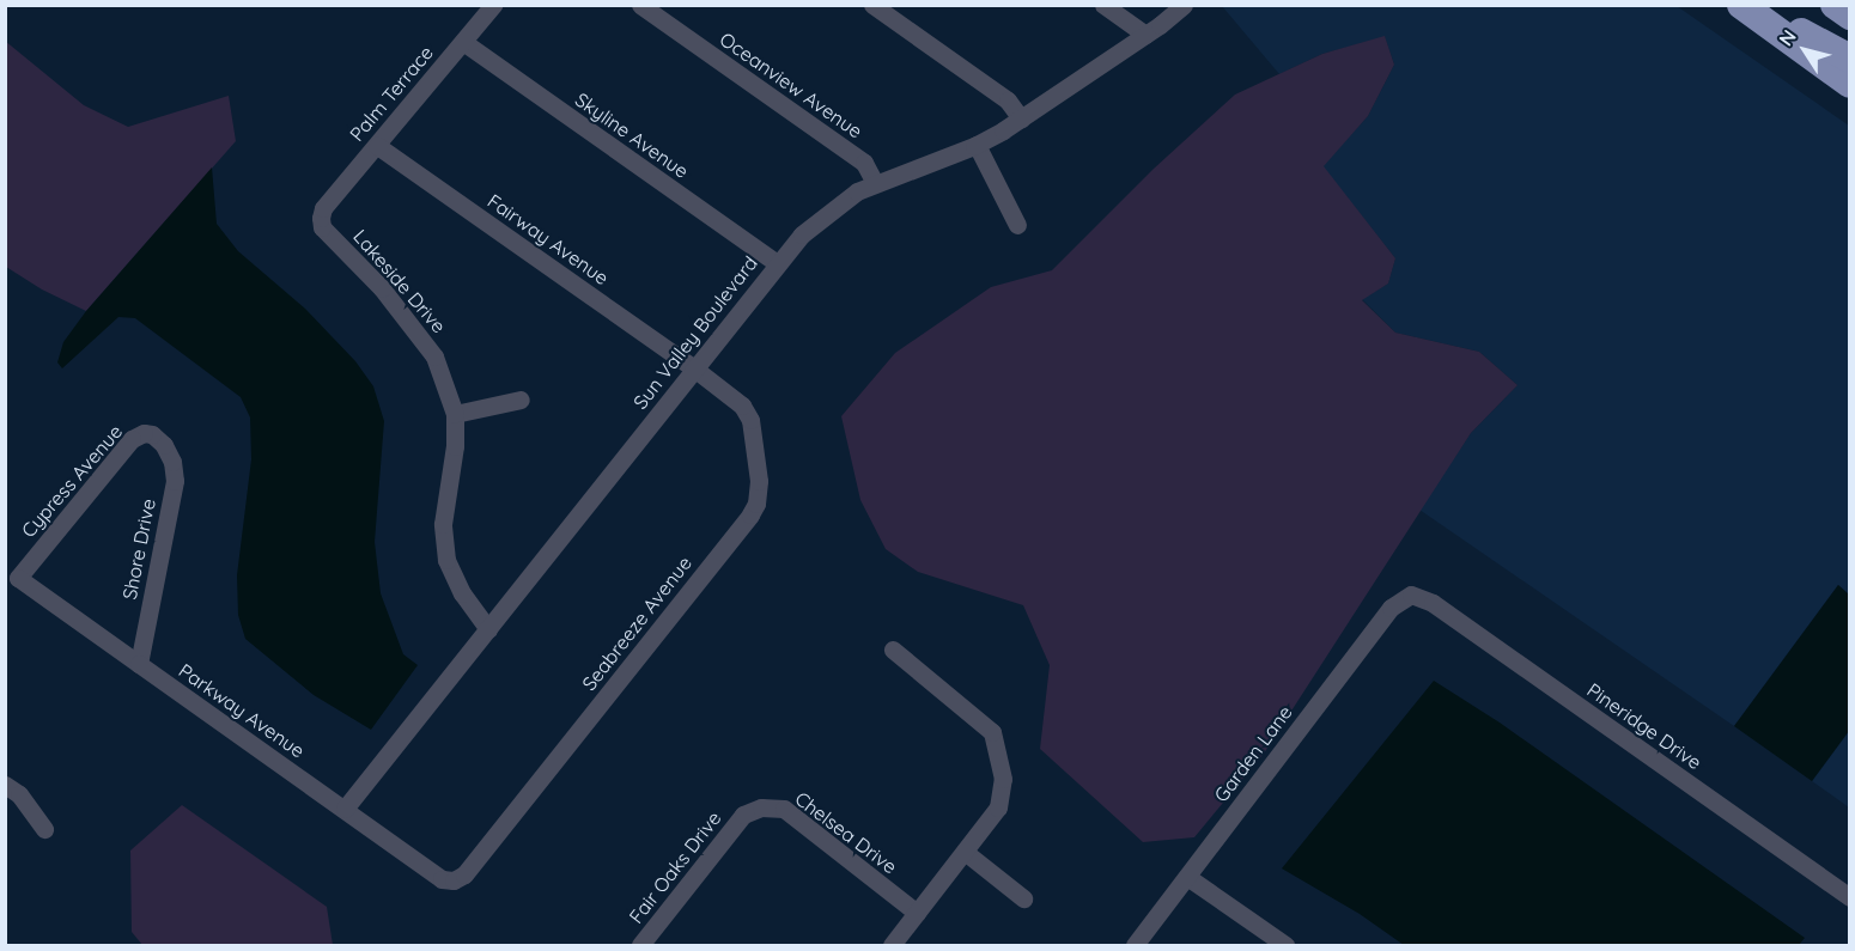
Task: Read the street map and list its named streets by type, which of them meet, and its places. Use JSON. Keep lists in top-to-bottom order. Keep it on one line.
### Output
{"streets":{"street":["Oceanview Avenue","Palm Terrace","Skyline Avenue","Fairway Avenue","Lakeside Drive","Sun Valley Boulevard","Cypress Avenue","Shore Drive","Seabreeze Avenue","Parkway Avenue","Pineridge Drive","Garden Lane","Chelsea Drive","Fair Oaks Drive"]},"crossings":[["Oceanview Avenue","Sun Valley Boulevard"],["Palm Terrace","Skyline Avenue"],["Palm Terrace","Fairway Avenue"],["Palm Terrace","Lakeside Drive"],["Skyline Avenue","Sun Valley Boulevard"],["Fairway Avenue","Sun Valley Boulevard"],["Fairway Avenue","Seabreeze Avenue"],["Lakeside Drive","Sun Valley Boulevard"],["Sun Valley Boulevard","Seabreeze Avenue"],["Sun Valley Boulevard","Parkway Avenue"],["Cypress Avenue","Shore Drive"],["Cypress Avenue","Parkway Avenue"],["Shore Drive","Parkway Avenue"],["Seabreeze Avenue","Parkway Avenue"],["Pineridge Drive","Garden Lane"],["Chelsea Drive","Fair Oaks Drive"]],"north":"top left"}
